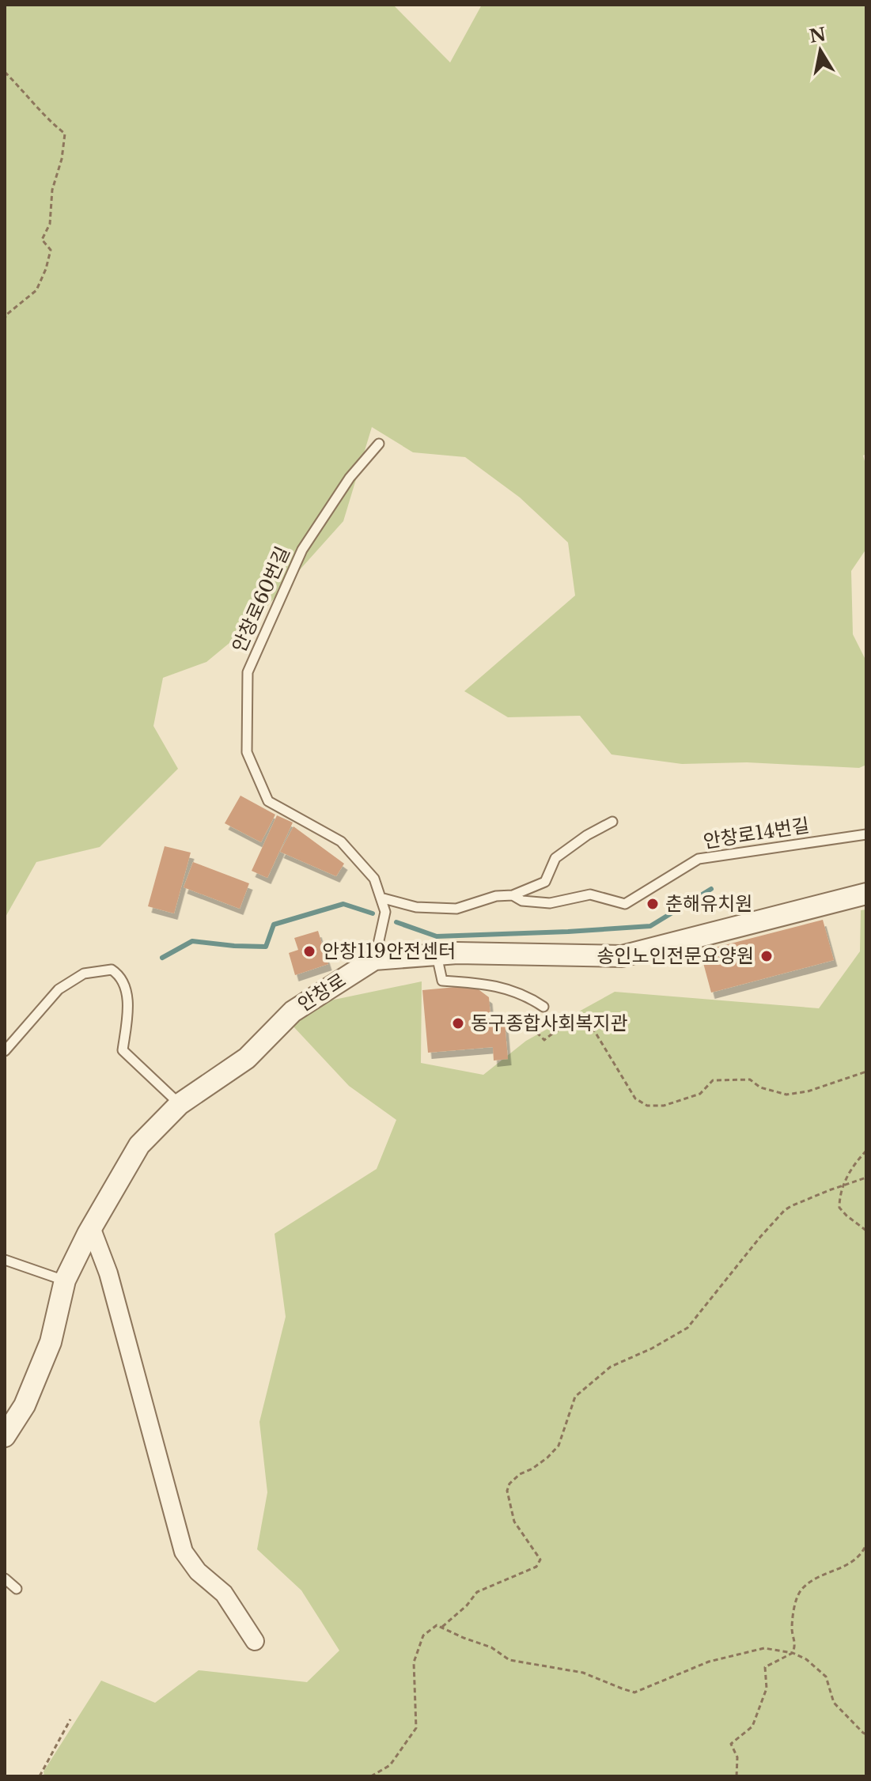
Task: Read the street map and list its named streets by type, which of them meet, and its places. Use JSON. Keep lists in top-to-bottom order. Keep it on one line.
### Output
{"streets":{"street":["안창로"],"lane":["안창로60번길","안창로14번길"]},"crossings":[["안창로60번길","안창로"]],"places":["춘해유치원","안창119안전센터","송인노인전문요양원","동구종합사회복지관"],"north":"top"}
